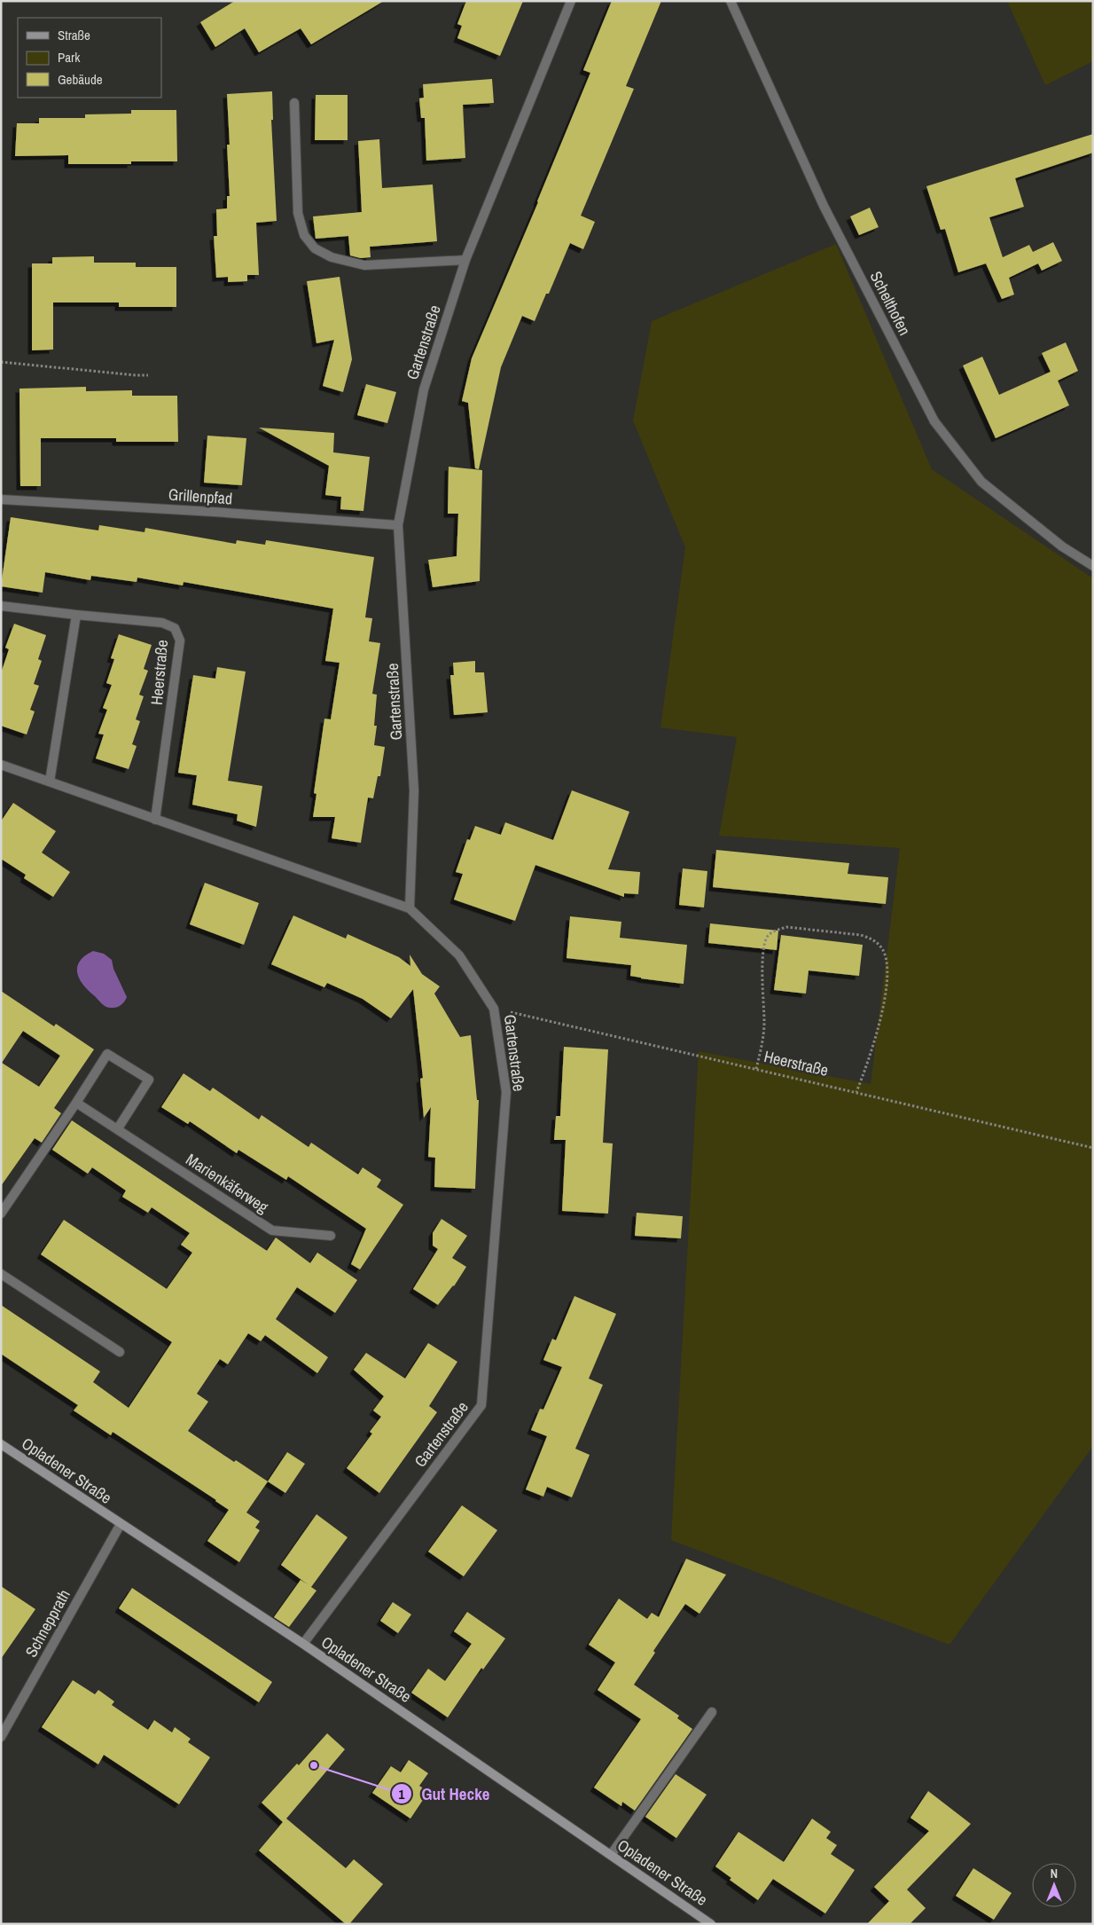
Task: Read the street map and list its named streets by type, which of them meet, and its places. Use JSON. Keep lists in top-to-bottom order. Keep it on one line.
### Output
{"streets":{"main road":["Opladener Straße"],"street":["Schelthofen","Gartenstraße","Grillenpfad","Heerstraße","Marienkäferweg","Schnepprath"]},"crossings":[["Gartenstraße","Grillenpfad"],["Gartenstraße","Heerstraße"],["Gartenstraße","Opladener Straße"],["Opladener Straße","Schnepprath"]],"places":["Gut Hecke"],"legend":["Straße","Park","Gebäude"],"north":"top"}
